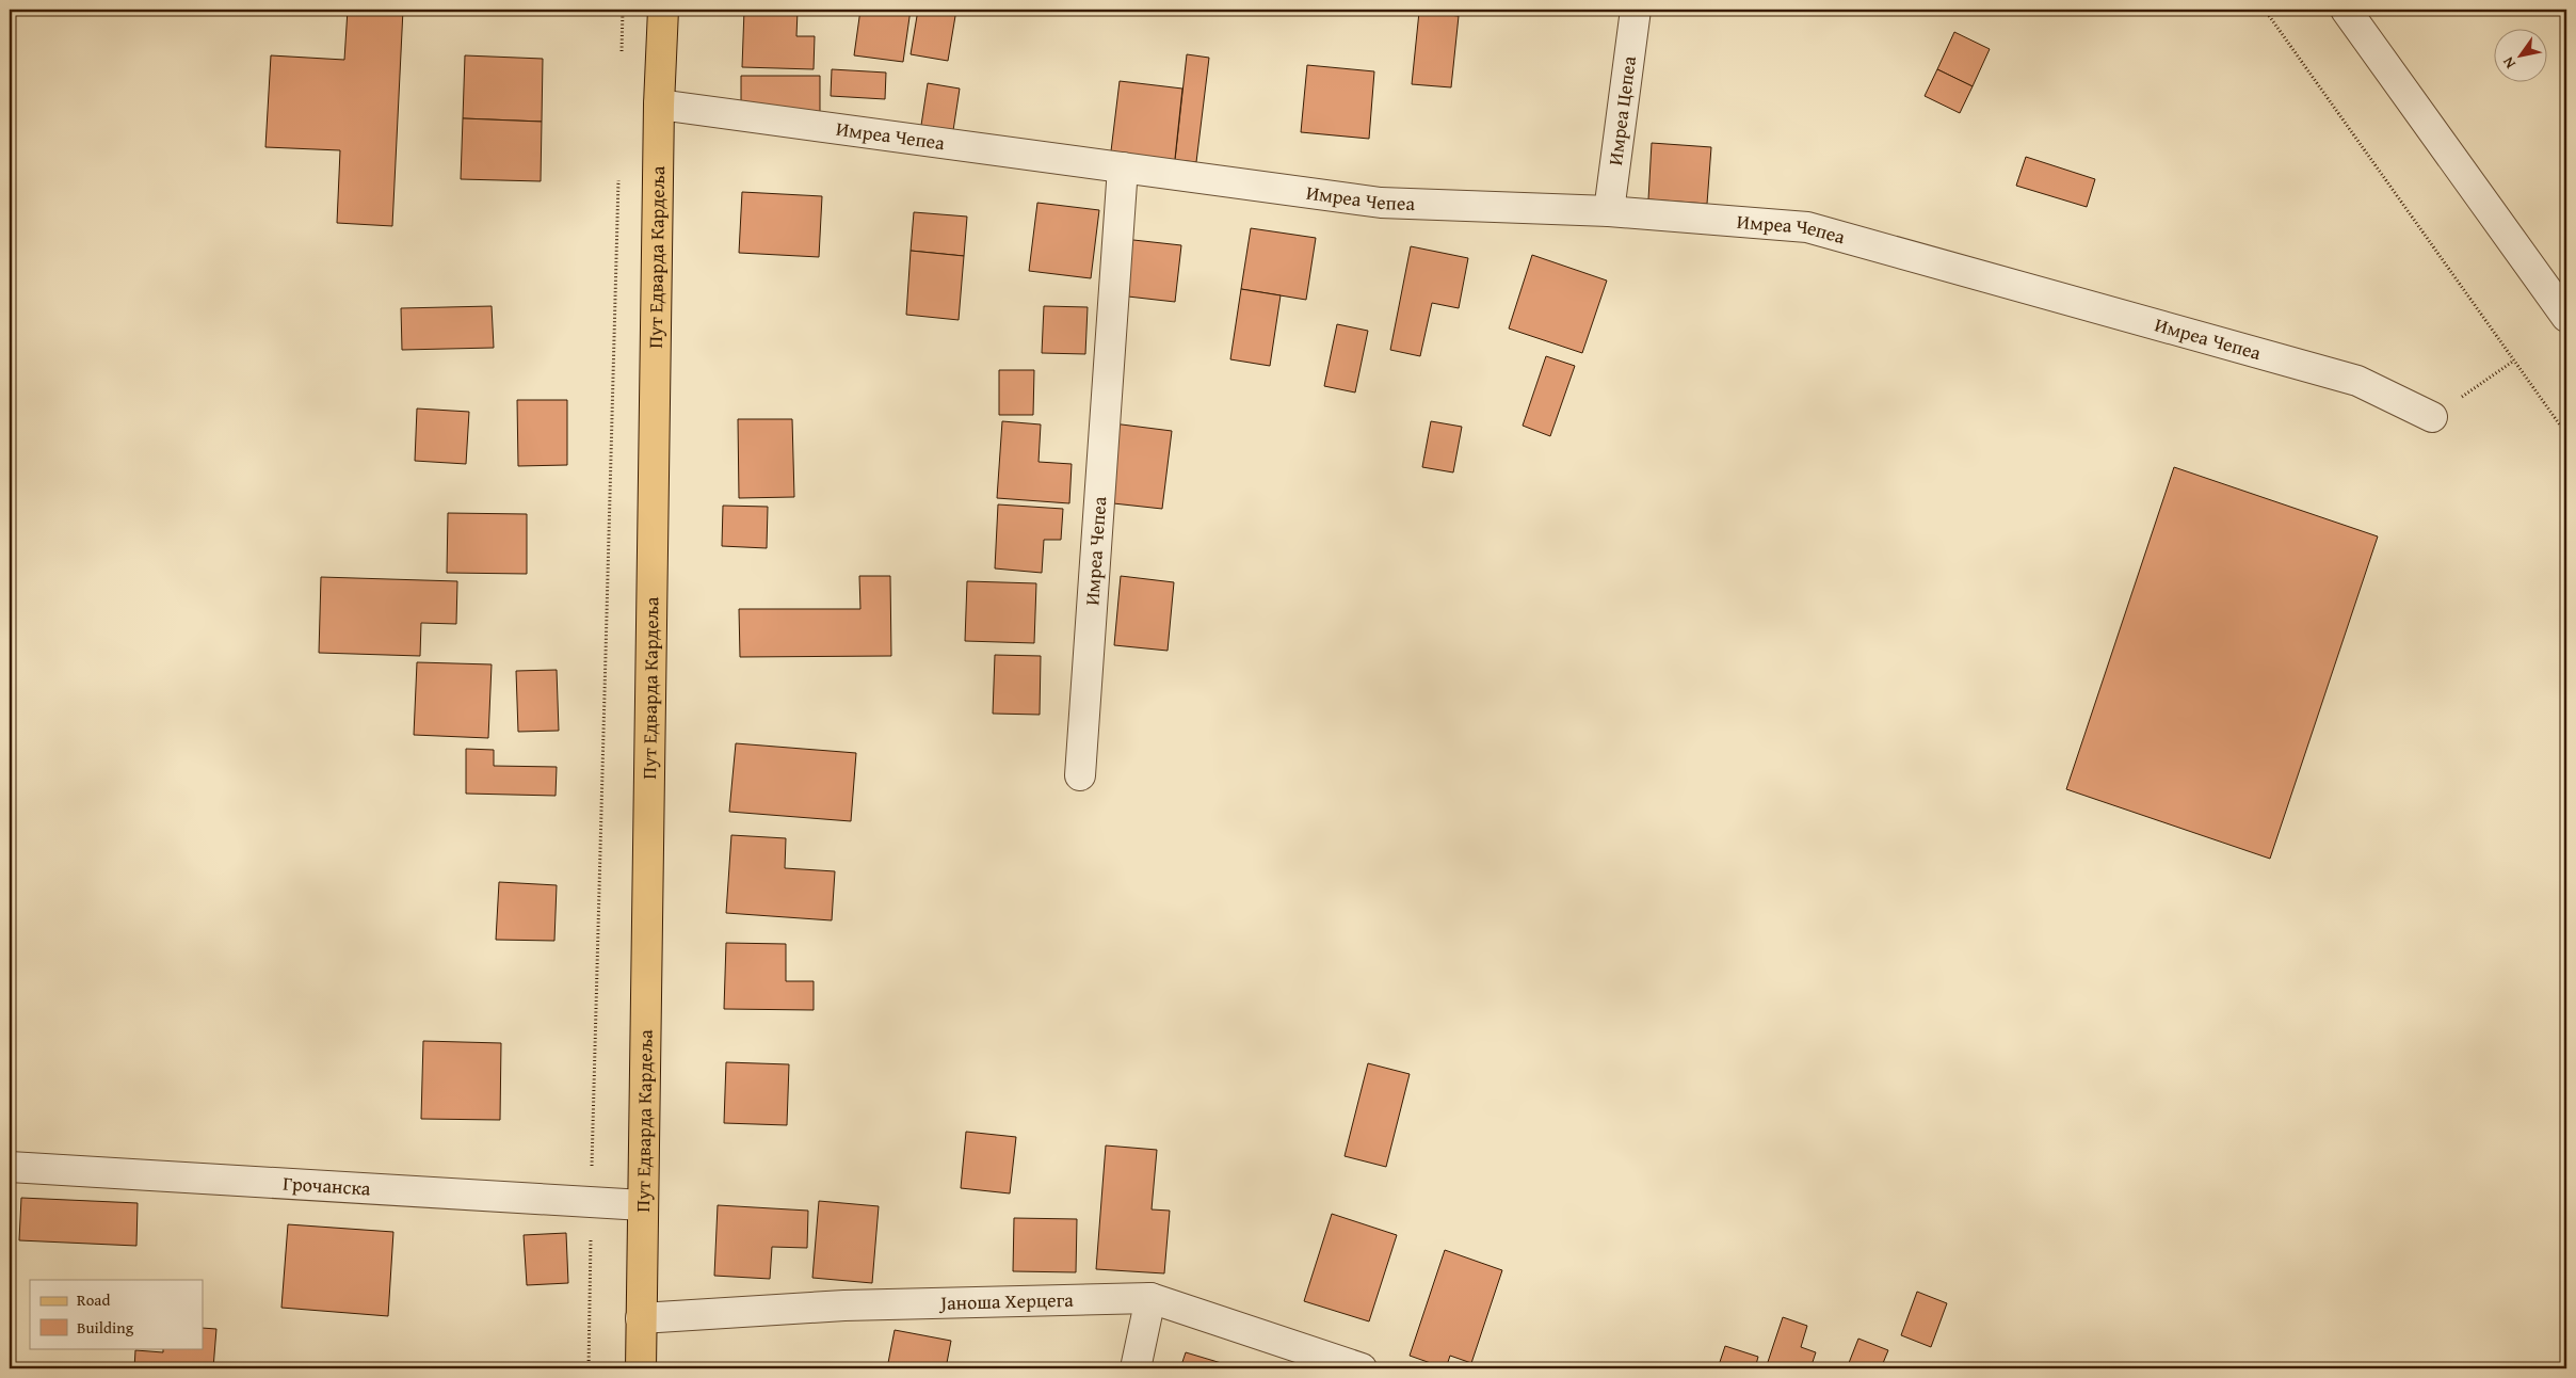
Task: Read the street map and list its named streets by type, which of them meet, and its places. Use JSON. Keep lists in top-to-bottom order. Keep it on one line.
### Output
{"streets":{"main road":["Пут Едварда Кардеља"],"street":["Имреа Цепеа","Имреа Чепеа","Грочанска","Јаноша Херцега"]},"crossings":[["Имреа Цепеа","Имреа Чепеа"],["Имреа Чепеа","Пут Едварда Кардеља"],["Пут Едварда Кардеља","Грочанска"],["Пут Едварда Кардеља","Јаноша Херцега"]],"legend":["Road","Building"],"north":"bottom left"}
